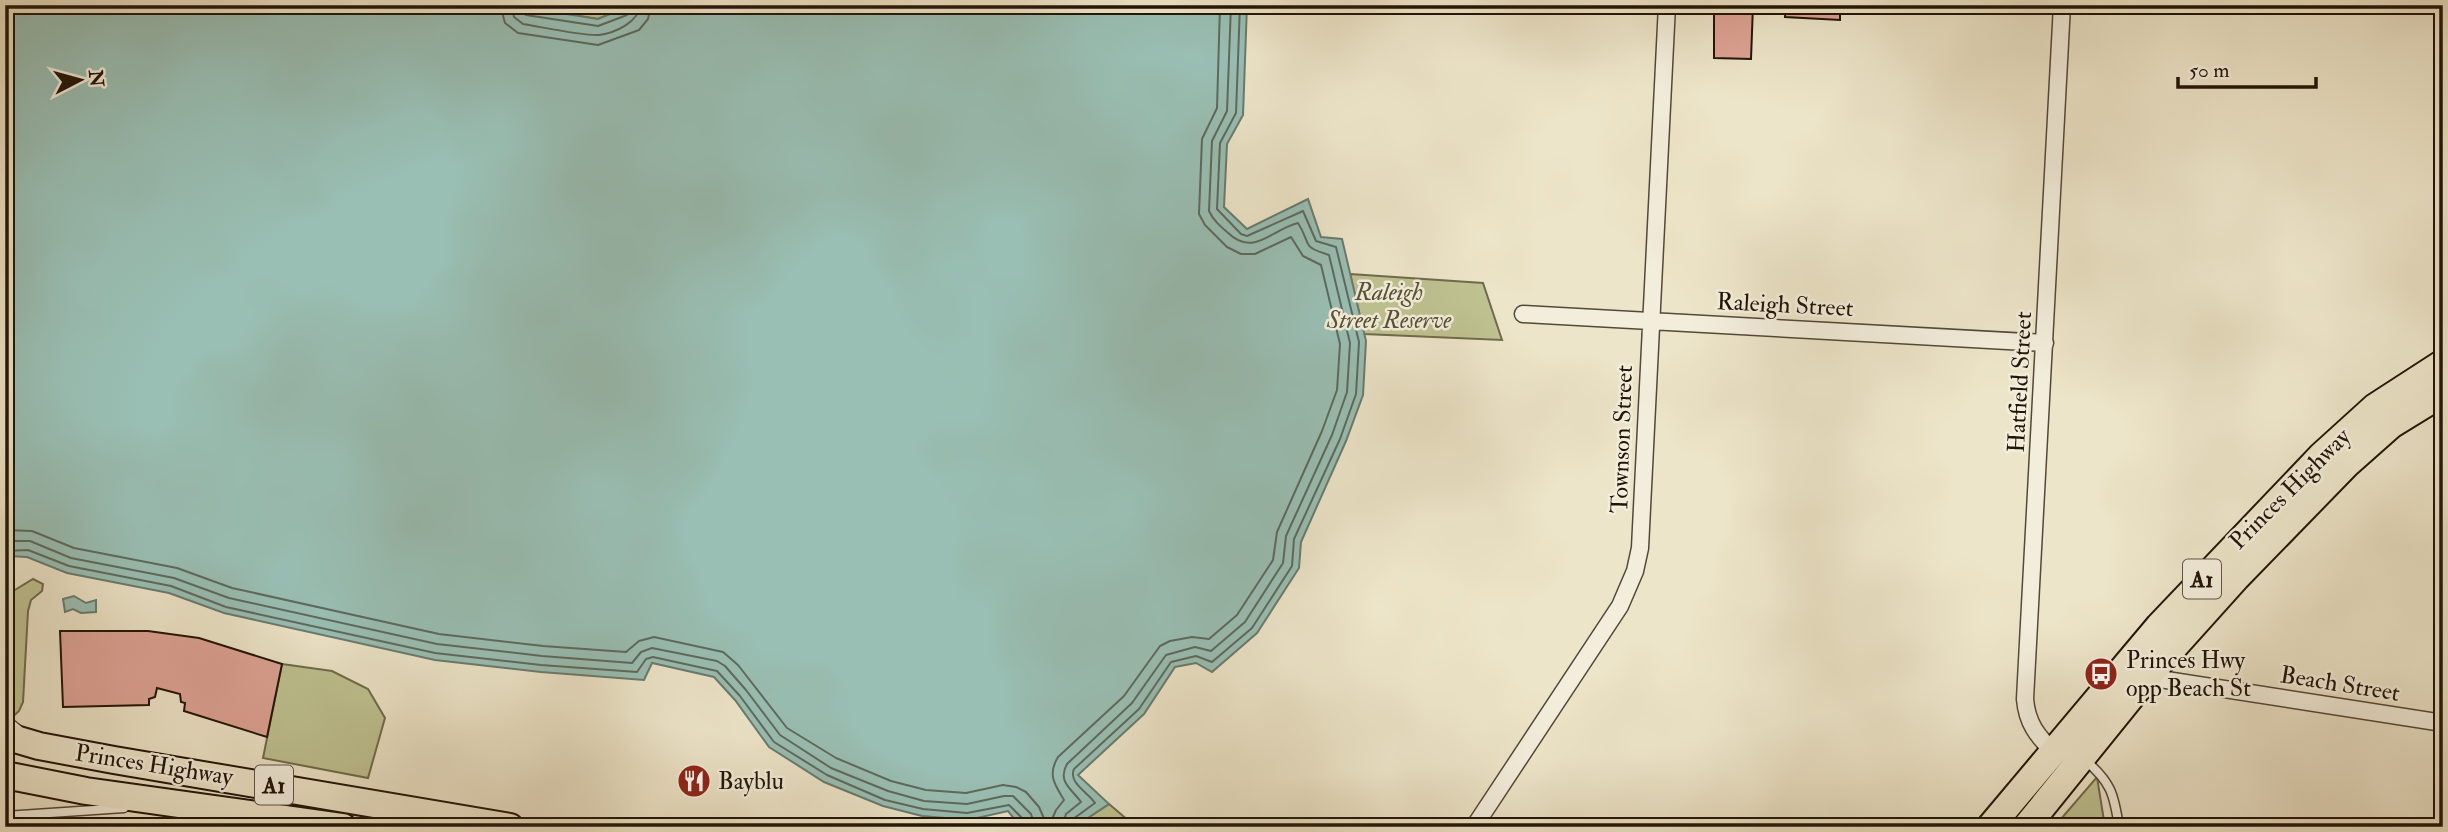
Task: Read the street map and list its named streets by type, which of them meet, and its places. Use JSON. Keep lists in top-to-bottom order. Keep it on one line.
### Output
{"streets":{"highway":["Princes Highway","A1"],"street":["Raleigh Street","Hatfield Street","Townson Street","Beach Street"]},"crossings":[["Raleigh Street","Hatfield Street"],["Raleigh Street","Townson Street"],["Hatfield Street","Princes Highway"],["Princes Highway","Beach Street"]],"parks":["Raleigh Street Reserve"],"places":{"bus stop":["Princes Hwy opp Beach St"],"restaurant":["Bayblu"]},"scale_bar":"50 m","north":"right"}
